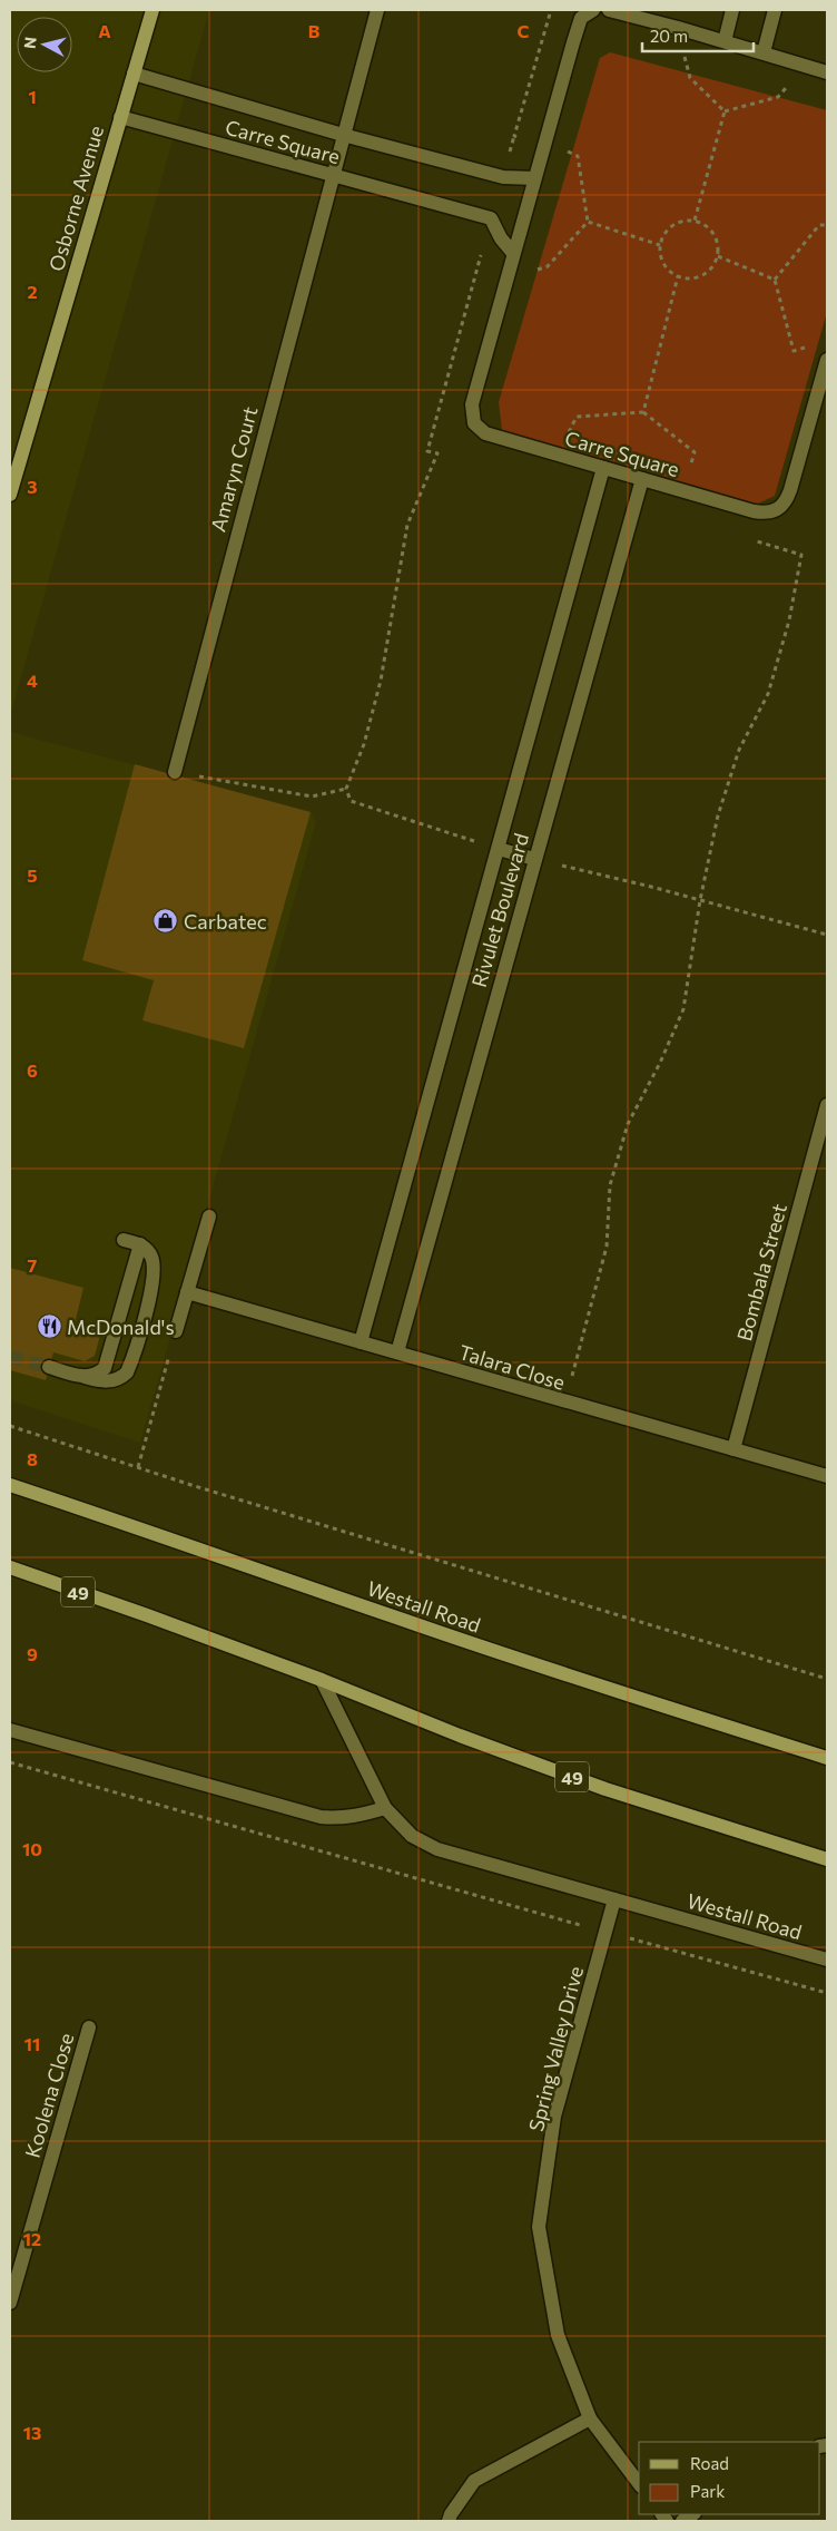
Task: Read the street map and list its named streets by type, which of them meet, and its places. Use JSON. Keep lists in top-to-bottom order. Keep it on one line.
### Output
{"streets":{"main road":["Osborne Avenue","49","Westall Road"],"street":["Carre Square","Amaryn Court","Rivulet Boulevard","Bombala Street","Talara Close","Spring Valley Drive","Koolena Close"]},"crossings":[["Carre Square","Osborne Avenue"],["Carre Square","Amaryn Court"],["Carre Square","Rivulet Boulevard"],["Rivulet Boulevard","Talara Close"],["Bombala Street","Talara Close"],["49","Westall Road"],["Westall Road","Spring Valley Drive"]],"places":{"shop":["Carbatec"],"restaurant":["McDonald's"]},"legend":["Road","Park"],"scale_bar":"20 m","north":"left","grid":{"columns":["A","B","C"],"rows":["1","2","3","4","5","6","7","8","9","10","11","12","13"]}}
